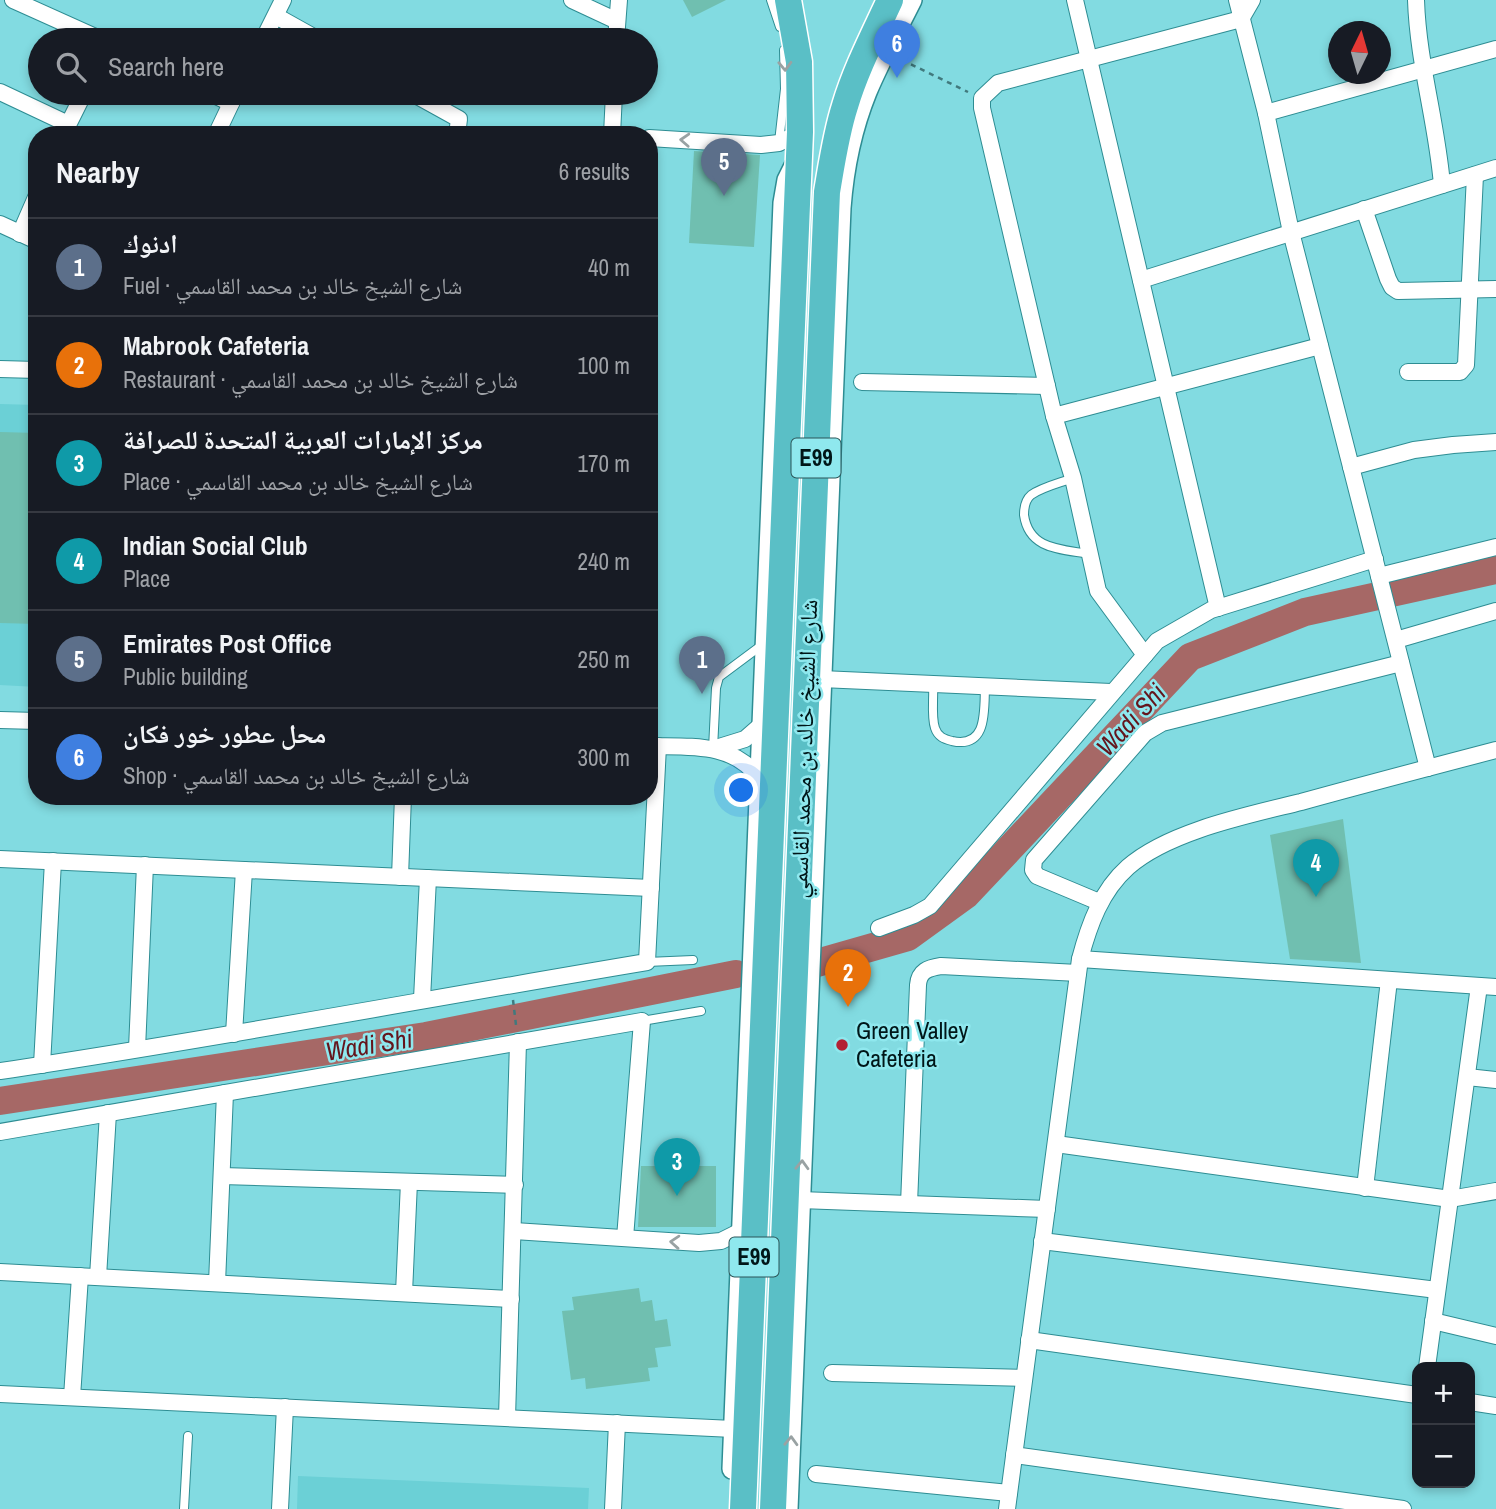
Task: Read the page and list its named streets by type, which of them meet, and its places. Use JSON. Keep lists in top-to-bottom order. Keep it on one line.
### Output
{"streets":{"highway":["E99","شارع الشيخ خالد بن محمد القاسمي"]},"water":["Wadi Shi"],"places":["Green Valley Cafeteria"],"north":"top","page":{"pins":["6","5","1","4","2","3"],"search":"Search here","heading":["Nearby","6 results"],"list":[{"mark":"1","name":"ادنوك","note":"Fuel · شارع الشيخ خالد بن محمد القاسمي","value":"40 m"},{"mark":"2","name":"Mabrook Cafeteria","note":"Restaurant · شارع الشيخ خالد بن محمد القاسمي","value":"100 m"},{"mark":"3","name":"مركز الإمارات العربية المتحدة للصرافة","note":"Place · شارع الشيخ خالد بن محمد القاسمي","value":"170 m"},{"mark":"4","name":"Indian Social Club","note":"Place","value":"240 m"},{"mark":"5","name":"Emirates Post Office","note":"Public building","value":"250 m"},{"mark":"6","name":"محل عطور خور فكان","note":"Shop · شارع الشيخ خالد بن محمد القاسمي","value":"300 m"}],"map_buttons":["+","−"]}}
